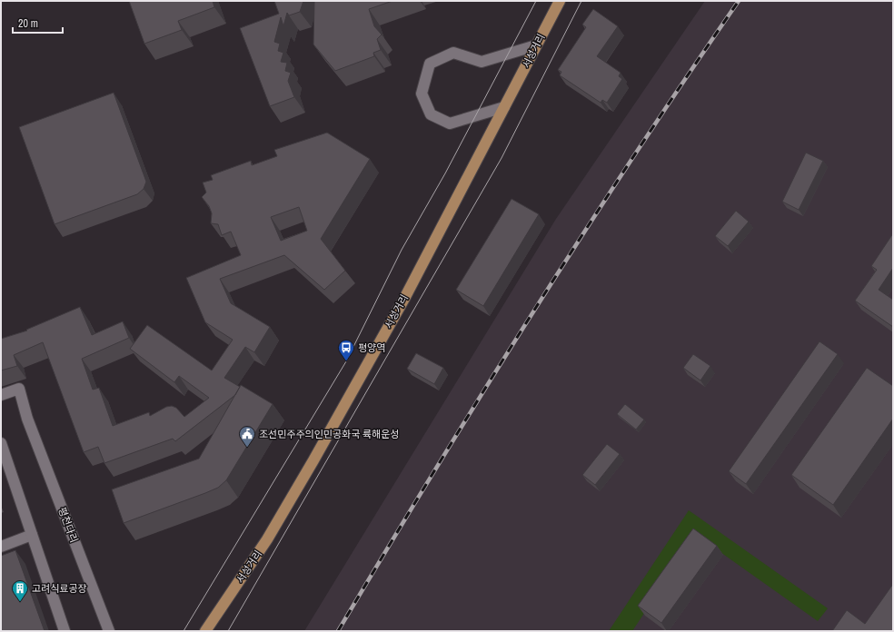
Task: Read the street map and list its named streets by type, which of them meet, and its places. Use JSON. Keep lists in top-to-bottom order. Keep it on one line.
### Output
{"streets":{"main road":["서성거리"],"street":["평천다리"]},"places":{"bus stop":["평양역"],"public building":["조선민주주의인민공화국 륙해운성"],"building":["고려식료공장"]},"scale_bar":"20 m"}
